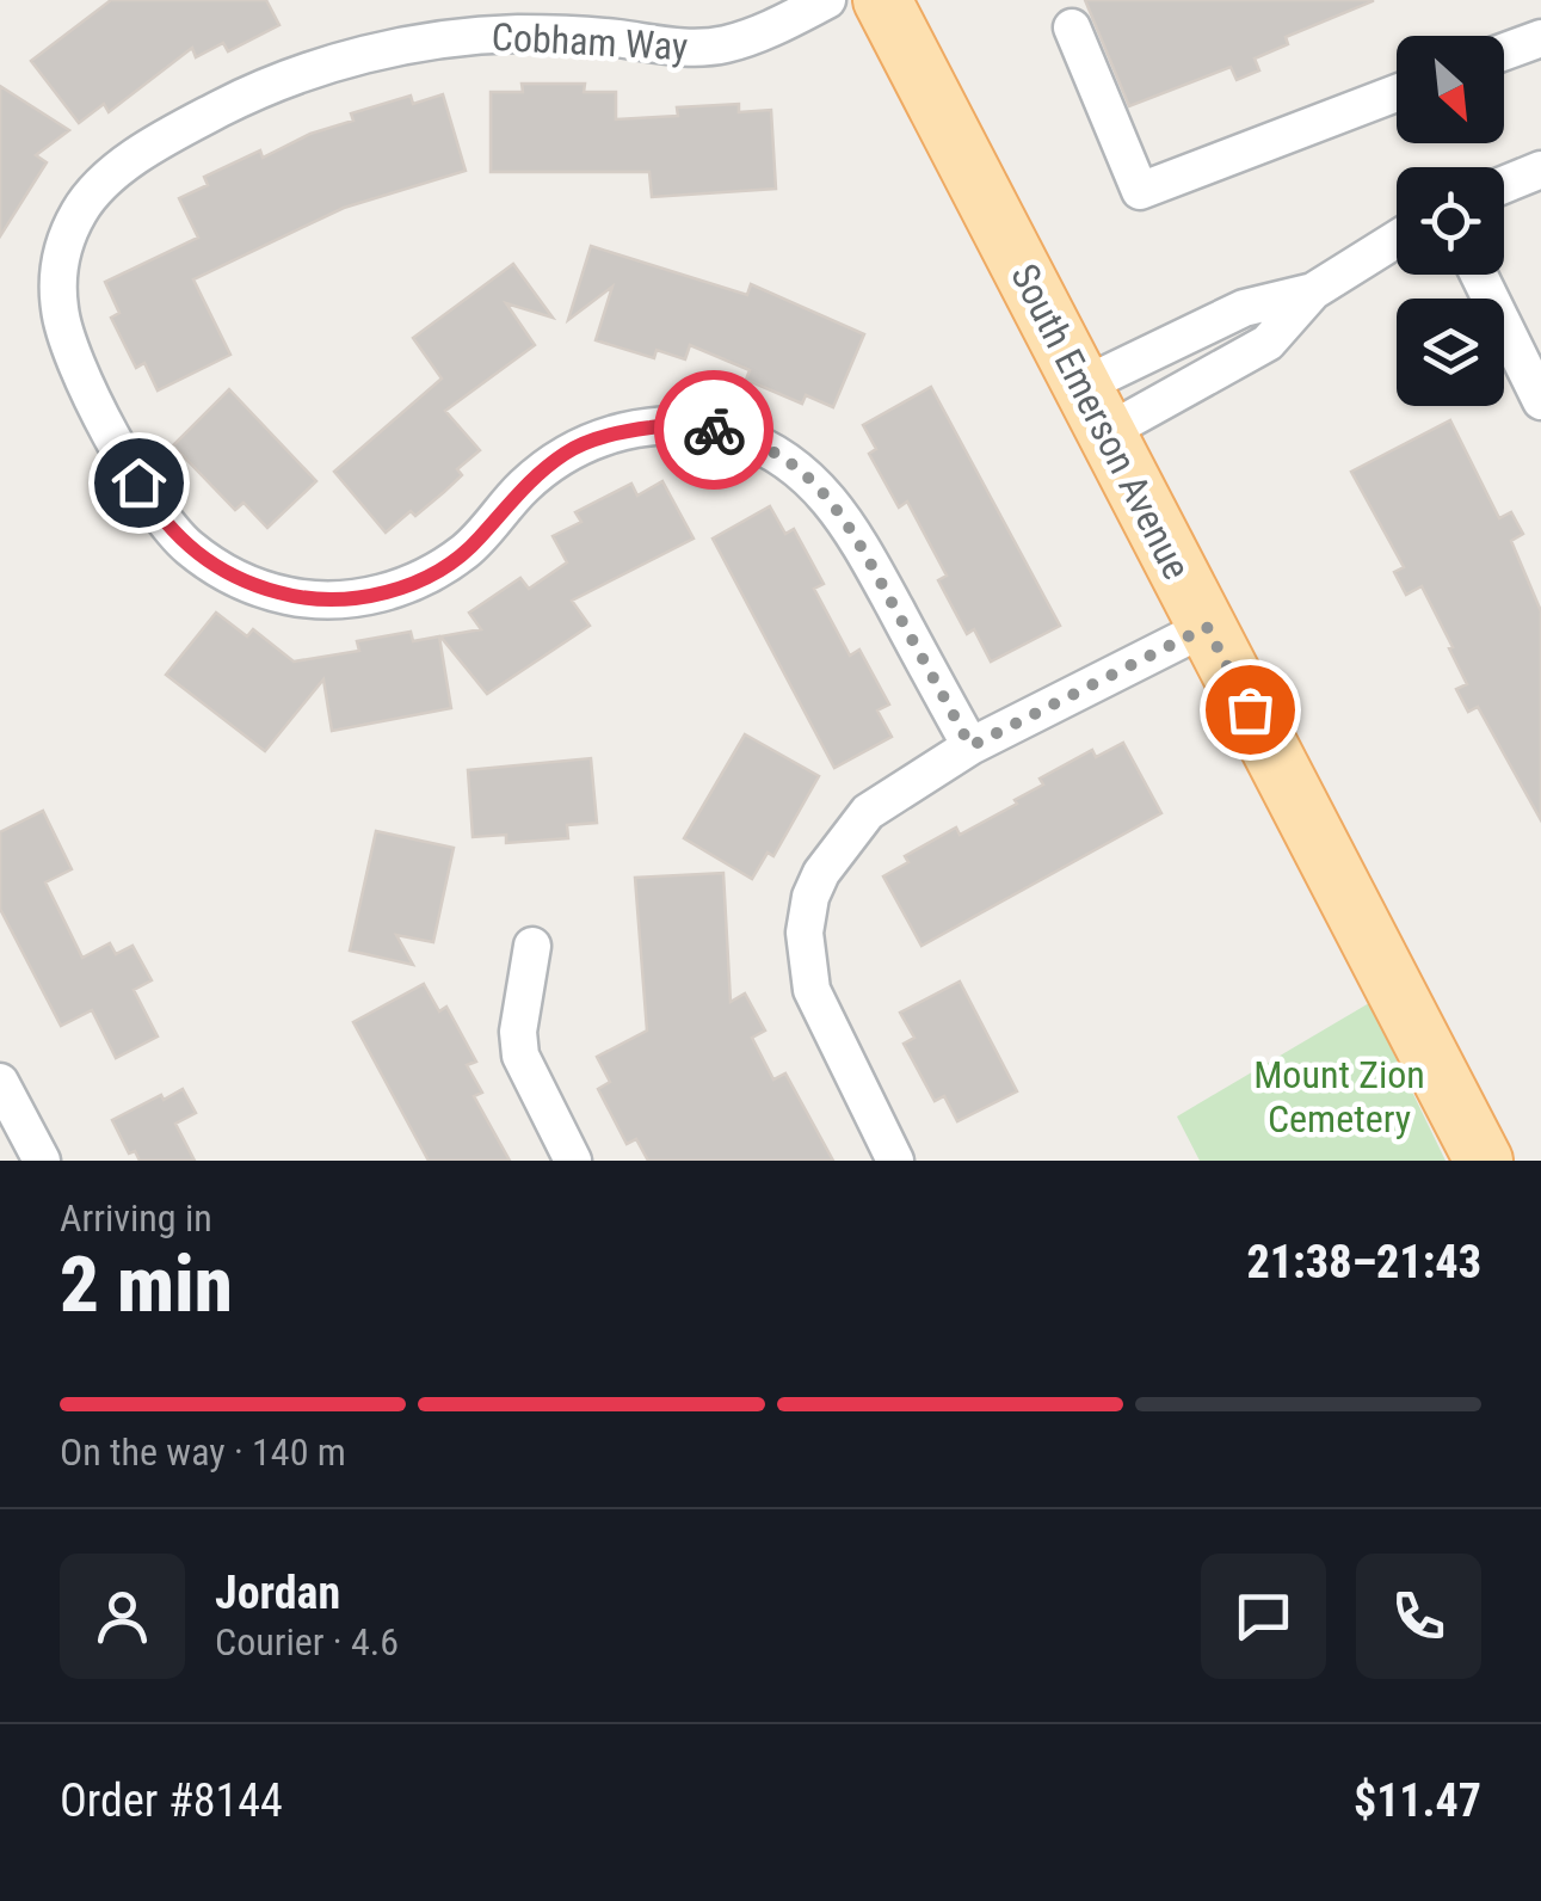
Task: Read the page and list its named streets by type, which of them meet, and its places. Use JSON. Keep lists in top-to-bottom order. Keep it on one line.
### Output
{"streets":{"main road":["South Emerson Avenue"],"street":["Cobham Way"]},"parks":["Mount Zion Cemetery"],"north":"bottom right","page":{"heading":["2 min","Arriving in","21:38–21:43"],"panel":["Jordan","Courier · 4.6","Order #8144","$11.47"],"bar":"On the way · 140 m"}}
